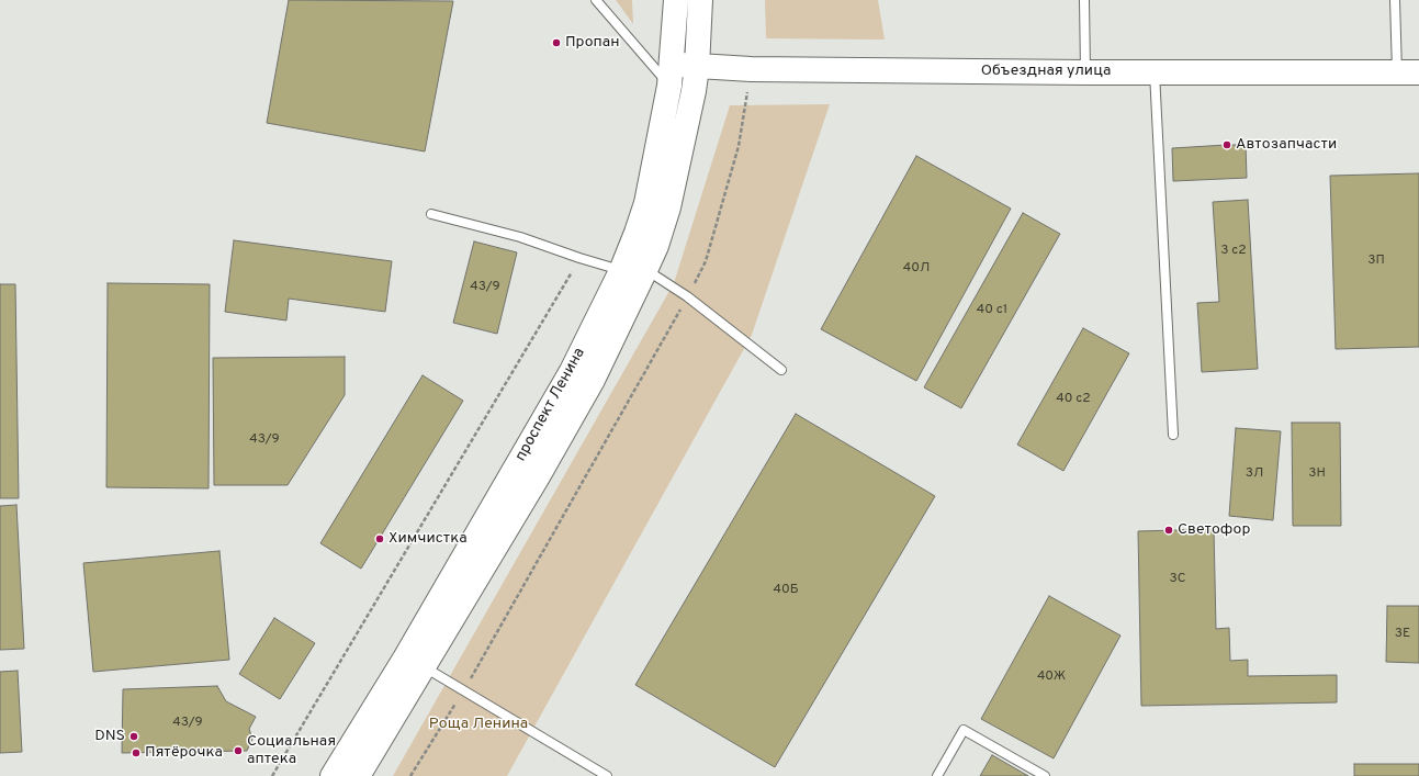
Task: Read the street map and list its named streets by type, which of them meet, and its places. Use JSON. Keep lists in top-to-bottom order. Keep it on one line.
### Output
{"streets":{"main road":["Объездная улица","проспект Ленина"]},"crossings":[["Объездная улица","проспект Ленина"]],"parks":["Роща Ленина"],"places":["Пропан","Автозапчасти","Светофор","Химчистка","DNS","Социальная аптека","Пятёрочка"],"house_numbers":["3 с2","3П","40Л","43/9","40 с1","40 с2","43/9","3Л","3Н","3С","40Б","3Е","40Ж","43/9"]}
